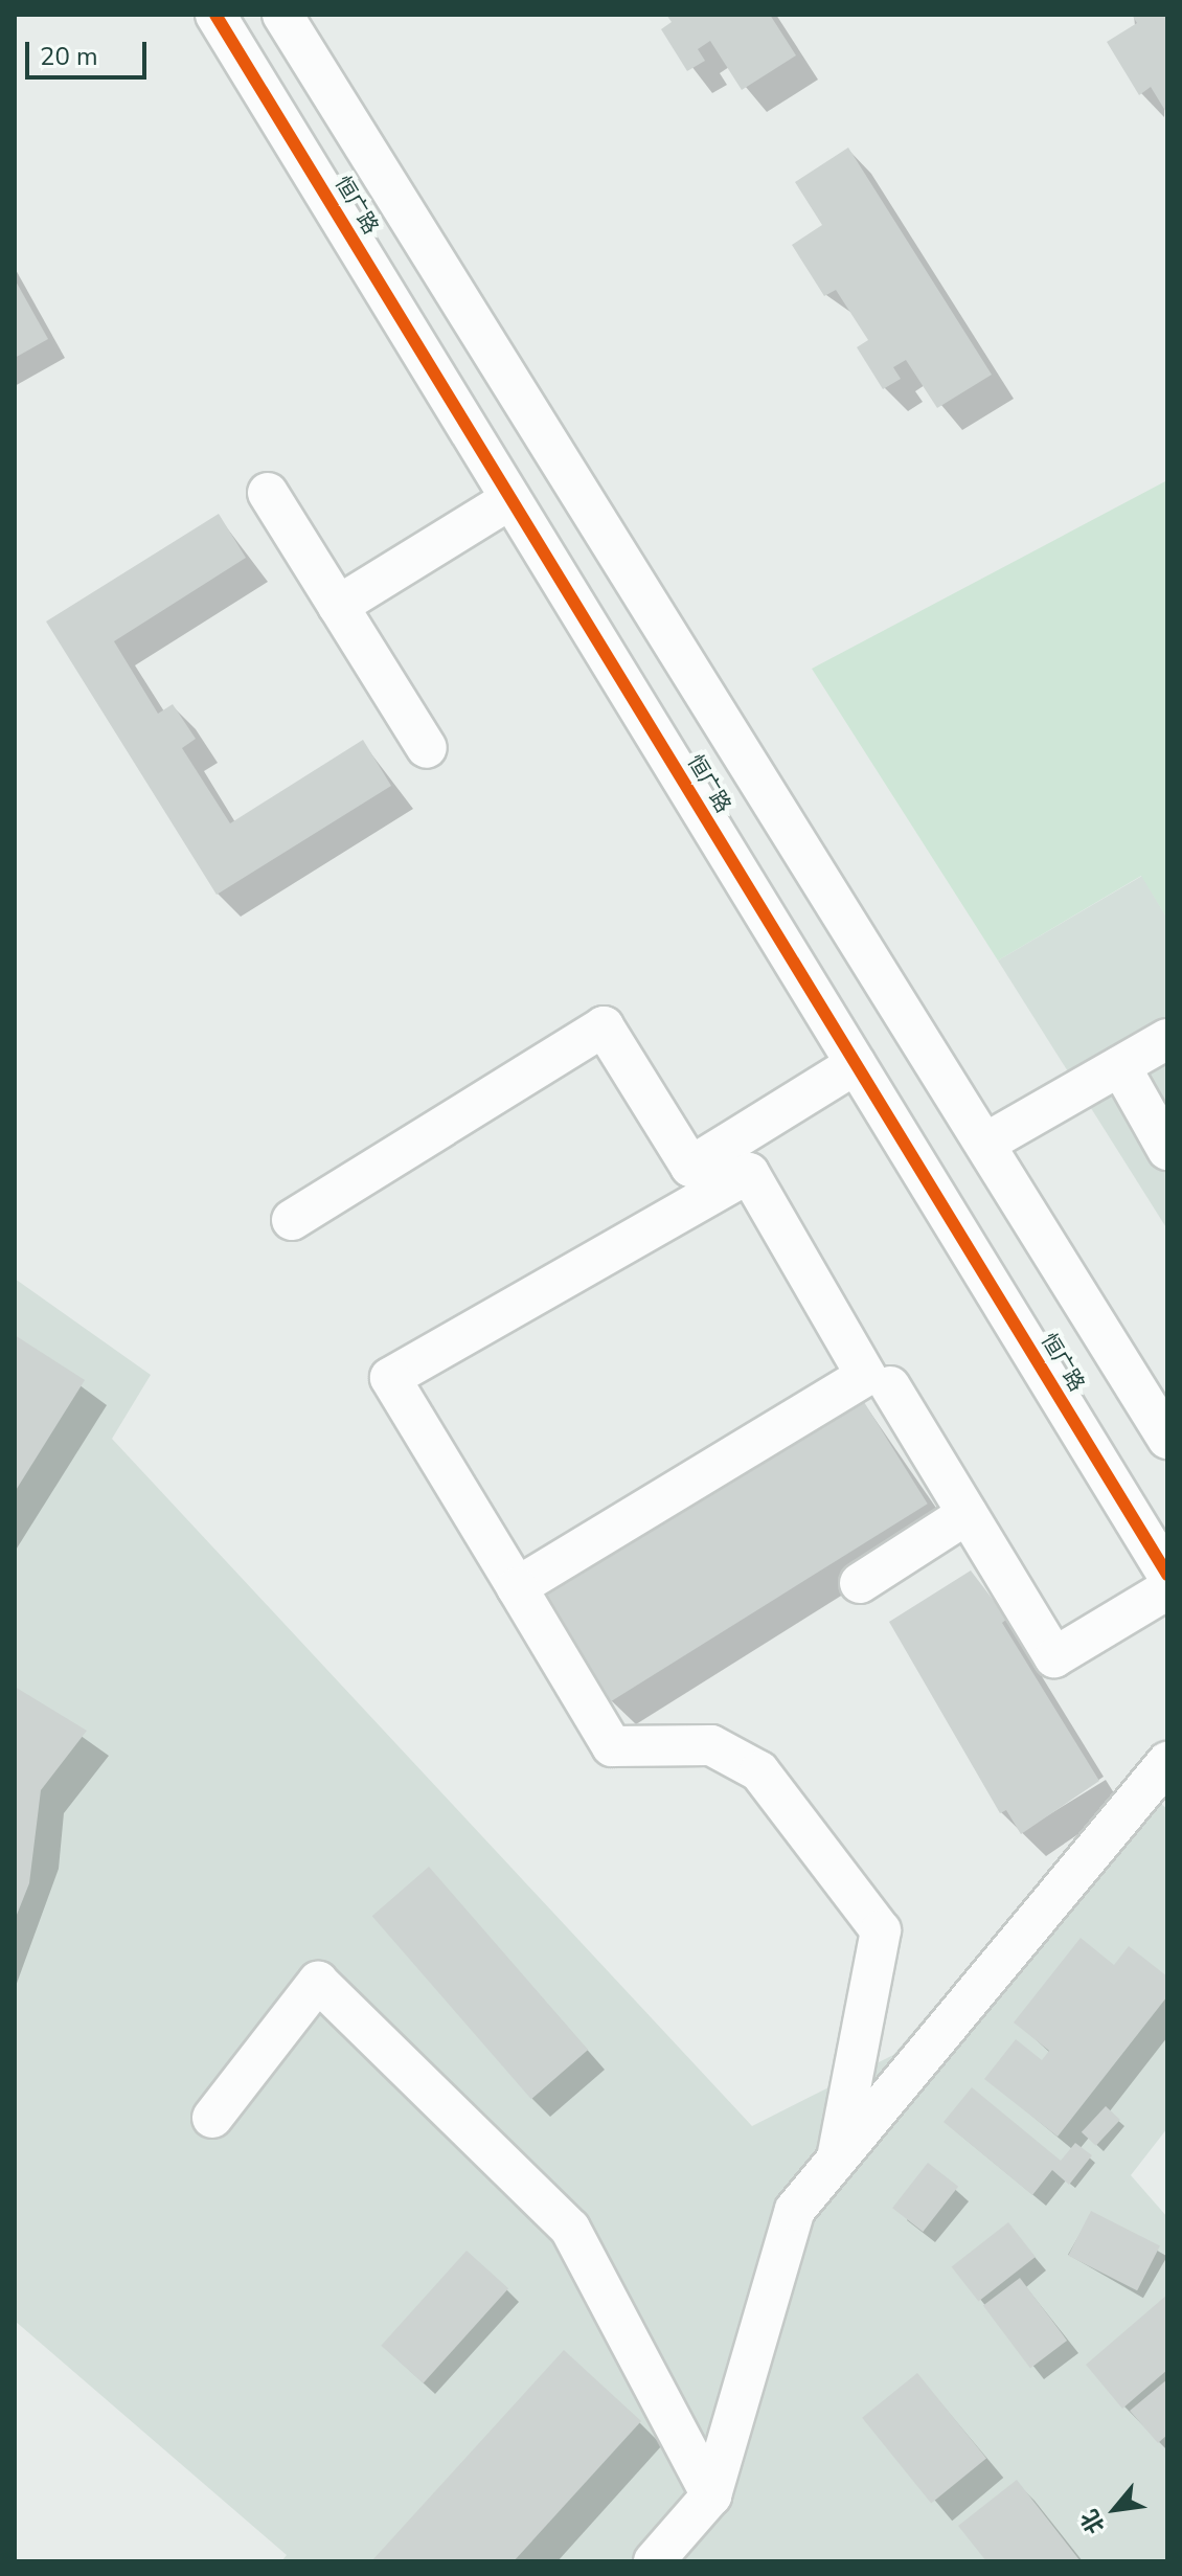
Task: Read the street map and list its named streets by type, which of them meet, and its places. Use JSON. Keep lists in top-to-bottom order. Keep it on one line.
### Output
{"streets":{"street":["恒广路"]},"scale_bar":"20 m","north":"bottom left"}
